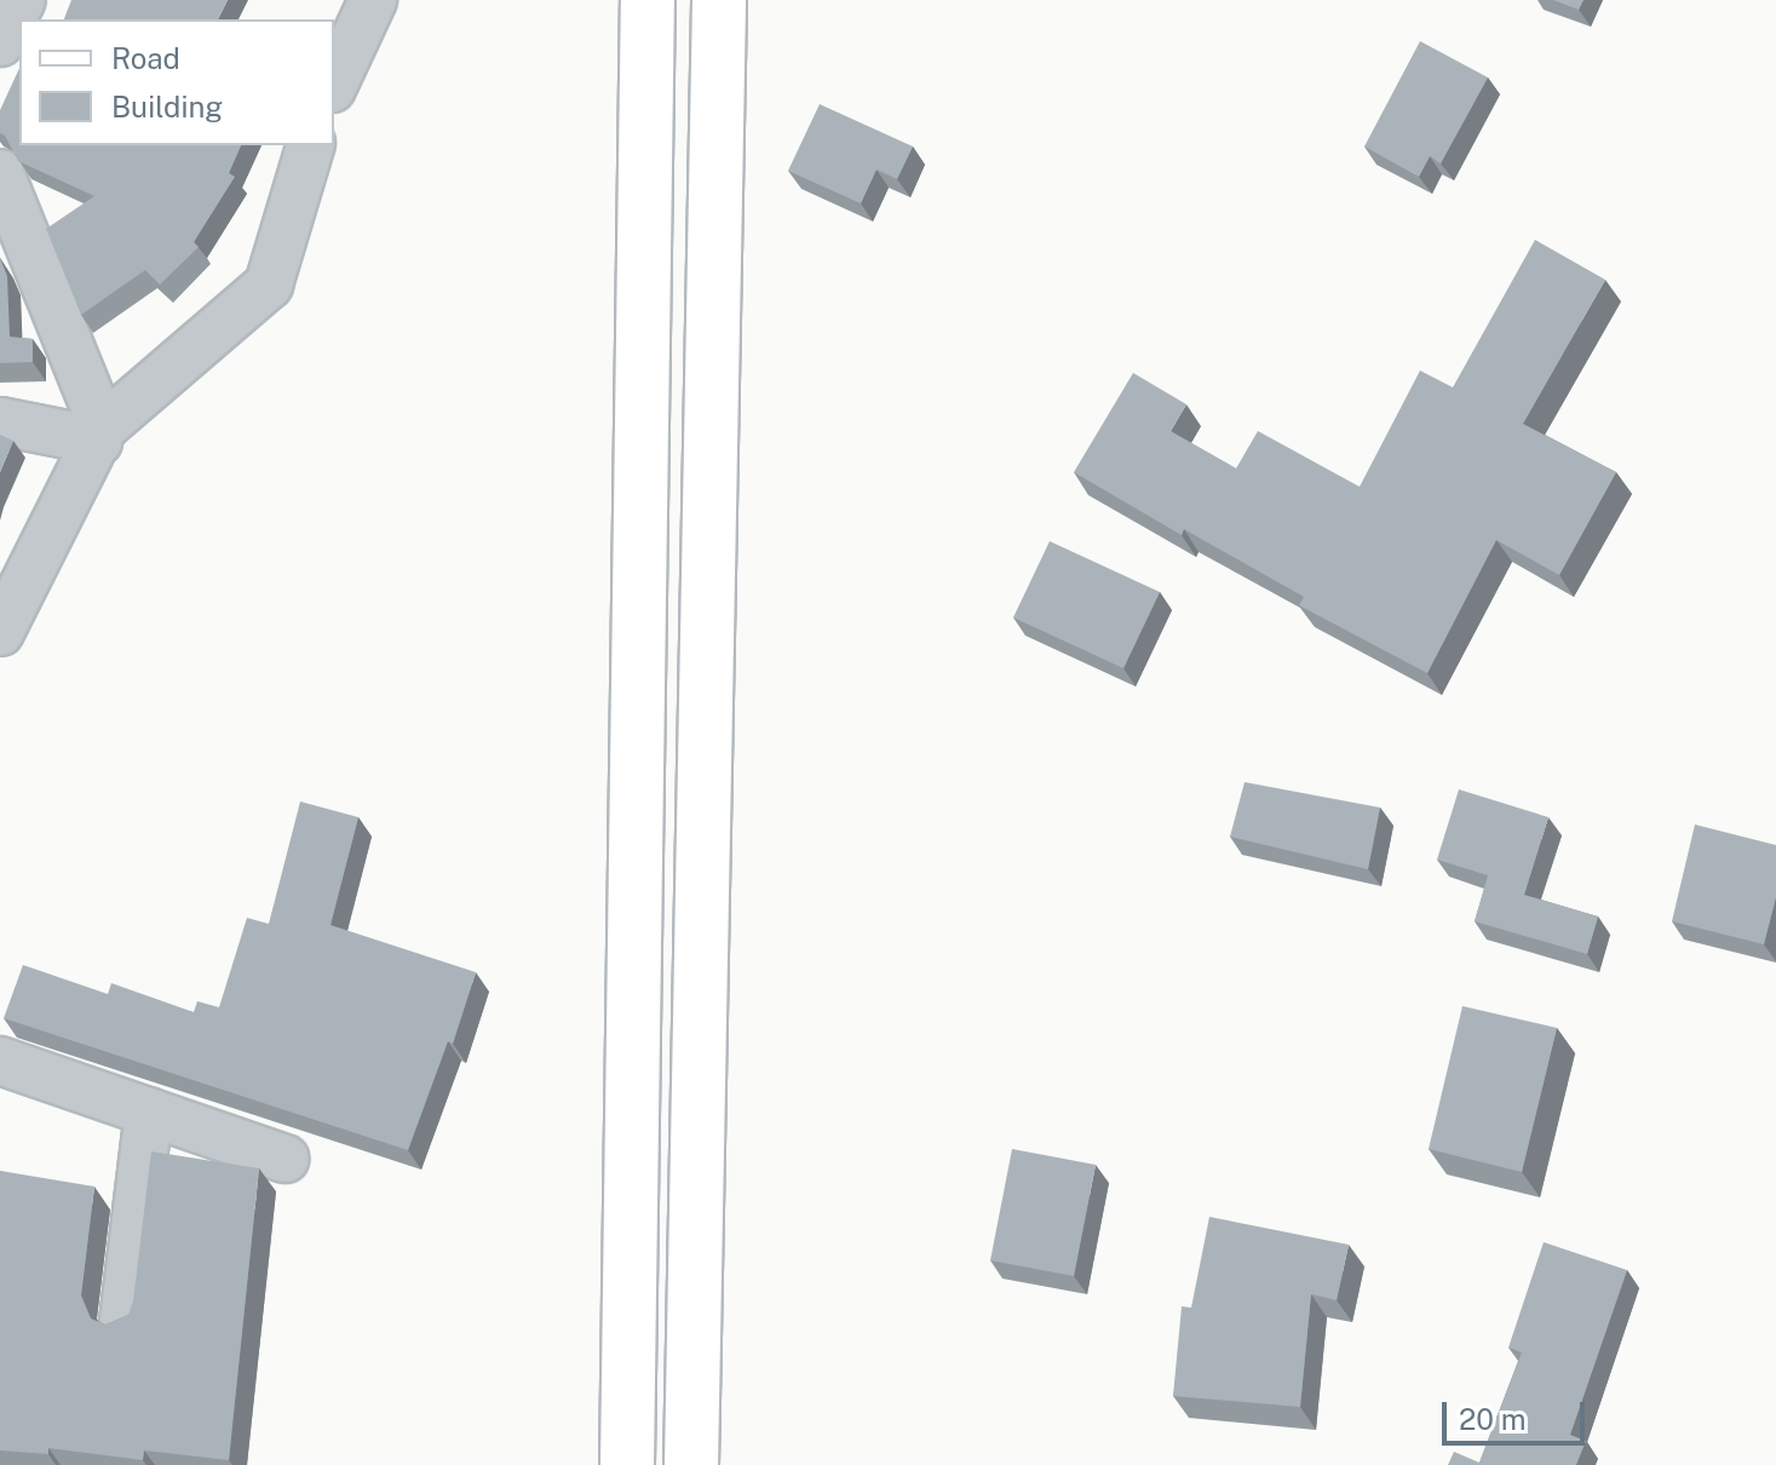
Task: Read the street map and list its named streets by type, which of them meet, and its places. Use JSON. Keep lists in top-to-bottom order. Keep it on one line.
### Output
{"legend":["Road","Building"],"scale_bar":"20 m"}
